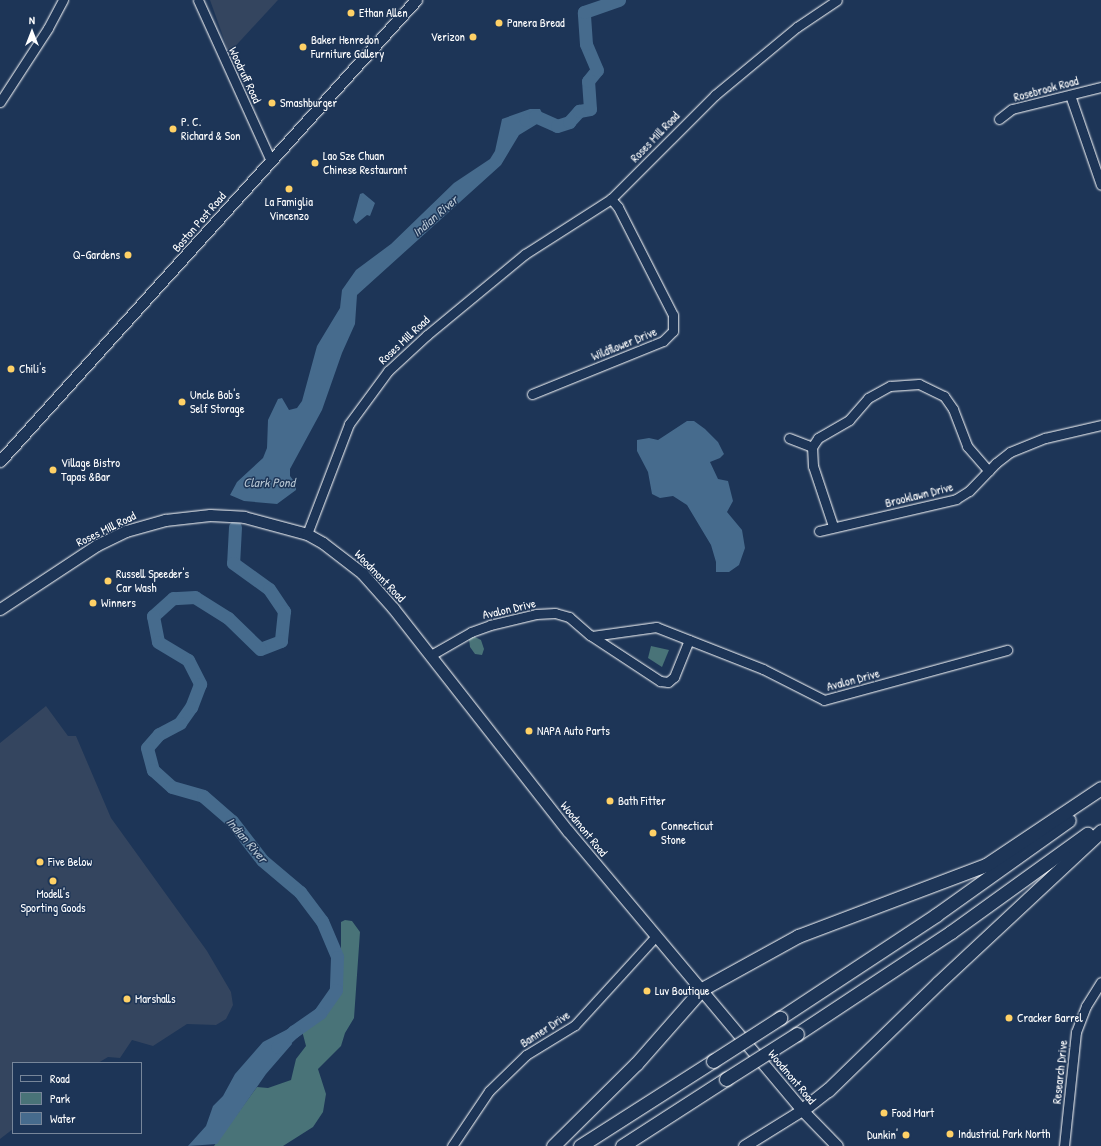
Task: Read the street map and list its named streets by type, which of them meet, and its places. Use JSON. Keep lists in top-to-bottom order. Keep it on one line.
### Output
{"streets":{"main road":["Roses Mill Road","Boston Post Road","Woodmont Road"],"street":["Woodruff Road","Rosebrook Road","Wildflower Drive","Brooklawn Drive","Avalon Drive","Banner Drive","Research Drive"]},"crossings":[["Woodruff Road","Boston Post Road"],["Roses Mill Road","Wildflower Drive"],["Roses Mill Road","Woodmont Road"],["Woodmont Road","Avalon Drive"],["Woodmont Road","Banner Drive"]],"water":["Indian River","Clark Pond"],"places":["Ethan Allen","Panera Bread","Verizon","Baker Henredon Furniture Gallery","Smashburger","P. C. Richard & Son","Lao Sze Chuan Chinese Restaurant","La Famiglia Vincenzo","Q-Gardens","Chili's","Uncle Bob's Self Storage","Village Bistro Tapas &Bar","Russell Speeder's Car Wash","Winners","NAPA Auto Parts","Bath Fitter","Connecticut Stone","Five Below","Modell's Sporting Goods","Luv Boutique","Marshalls","Cracker Barrel","Food Mart","Industrial Park North","Dunkin'"],"legend":["Road","Park","Water"],"north":"top"}
